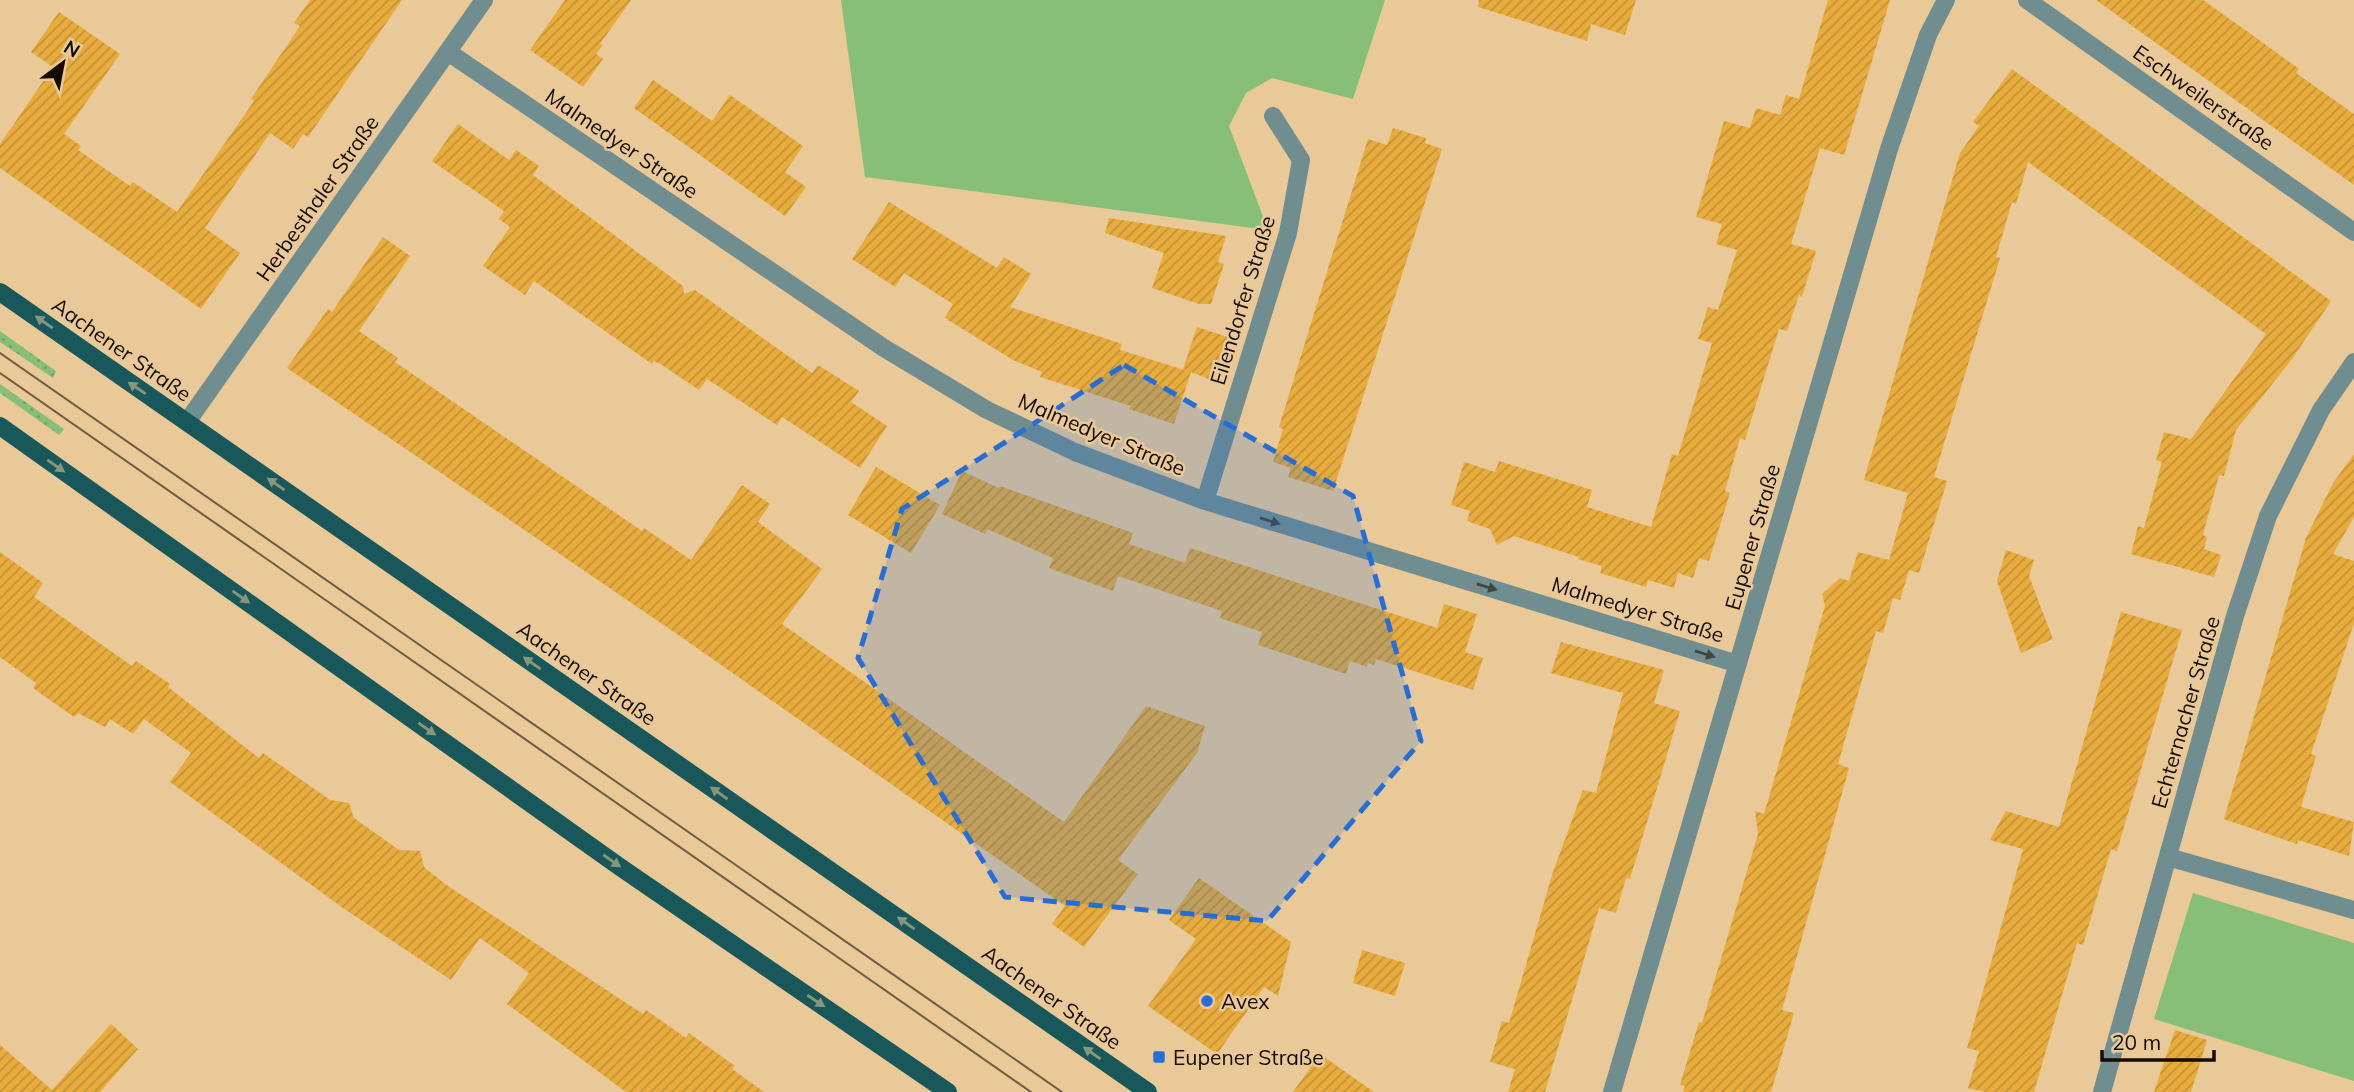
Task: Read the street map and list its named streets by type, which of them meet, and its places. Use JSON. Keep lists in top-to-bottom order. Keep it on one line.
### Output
{"streets":{"main road":["Aachener Straße"],"street":["Eschweilerstraße","Malmedyer Straße","Herbesthaler Straße","Eilendorfer Straße","Eupener Straße","Echternacher Straße"]},"crossings":[["Malmedyer Straße","Herbesthaler Straße"],["Malmedyer Straße","Eilendorfer Straße"],["Malmedyer Straße","Eupener Straße"],["Herbesthaler Straße","Aachener Straße"]],"one_way":["Malmedyer Straße"],"places":{"other":["Avex"],"transit":["Eupener Straße"]},"scale_bar":"20 m","north":"top right"}
